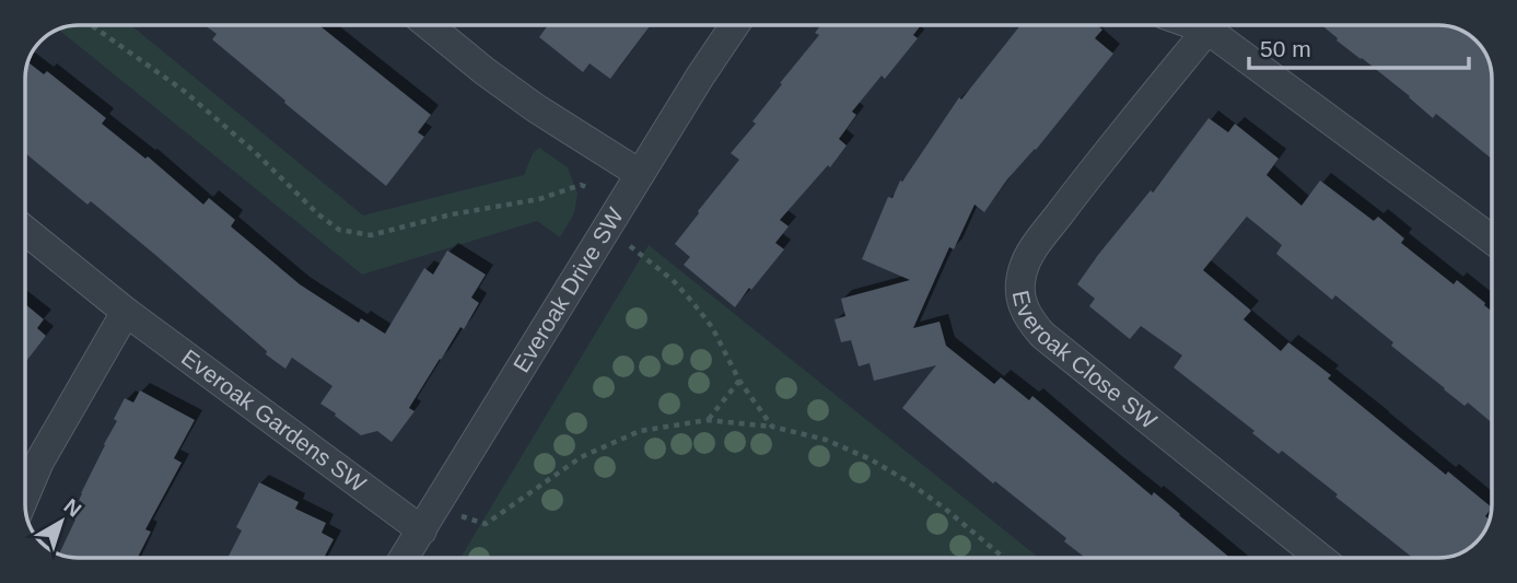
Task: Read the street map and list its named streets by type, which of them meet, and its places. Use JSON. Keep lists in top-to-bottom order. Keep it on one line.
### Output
{"streets":{"street":["Everoak Drive SW","Everoak Close SW","Everoak Gardens SW"]},"crossings":[["Everoak Drive SW","Everoak Gardens SW"]],"scale_bar":"50 m","north":"top right"}
